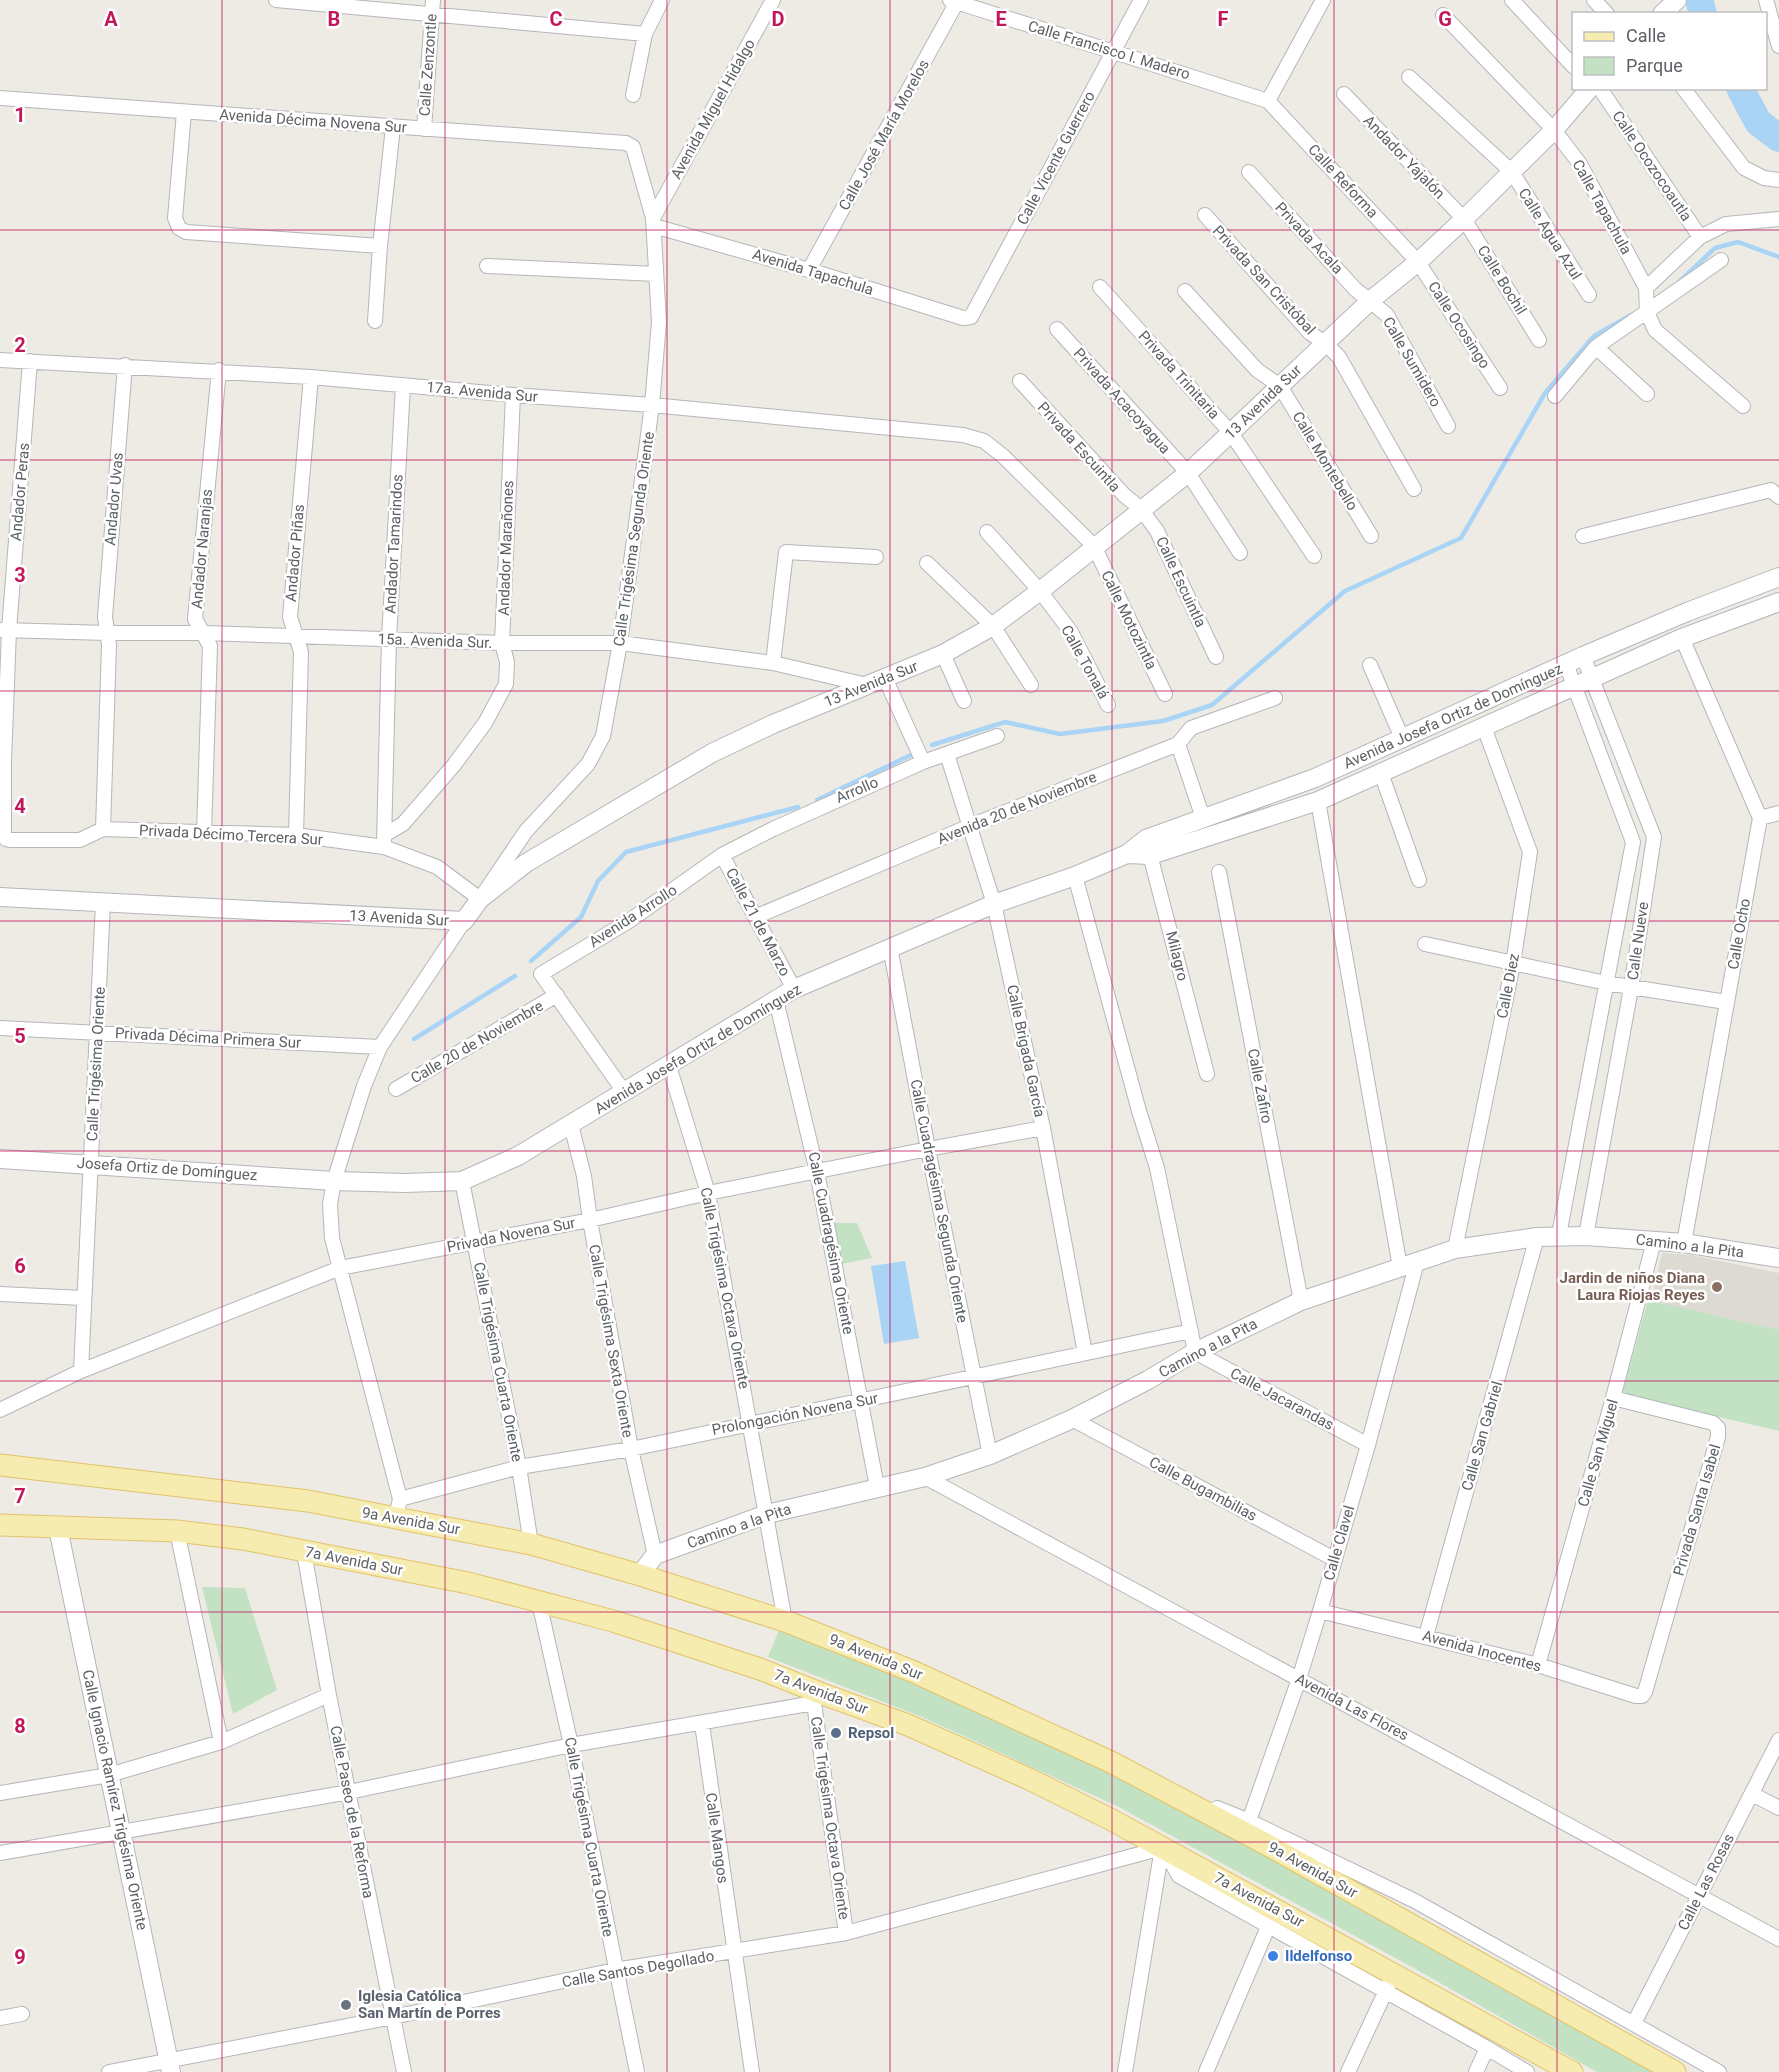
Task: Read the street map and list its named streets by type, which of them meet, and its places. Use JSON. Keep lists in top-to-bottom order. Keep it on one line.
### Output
{"streets":{"main road":["9a Avenida Sur","7a Avenida Sur"],"street":["Calle Francisco I. Madero","Calle Zenzontle","Avenida Miguel Hidalgo","Avenida Décima Novena Sur","Calle José María Morelos","Andador Yajalón","Calle Vicente Guerrero","Calle Ocozocoautla","Calle Reforma","Calle Tapachula","Calle Agua Azul","Privada Acala","Avenida Tapachula","Privada San Cristóbal","Calle Bochil","Calle Ocosingo","Calle Sumidero","Privada Trinitaria","17a. Avenida Sur","Privada Acacoyagua","13 Avenida Sur","Privada Escuintla","Calle Montebello","Andador Peras","Andador Uvas","Calle Trigésima Segunda Oriente","Andador Tamarindos","Andador Marañones","Andador Naranjas","Andador Piñas","Calle Escuintla","Calle Motozintla","15a. Avenida Sur.","Calle Tonalá","Avenida Josefa Ortiz de Domínguez","Arrollo","Avenida 20 de Noviembre","Privada Décimo Tercera Sur","Avenida Arrollo","Calle 21 de Marzo","Calle Ocho","Calle Nueve","Milagro","Calle Diez","Privada Décima Primera Sur","Calle 20 de Noviembre","Calle Brigada García","Calle Trigésima Oriente","Calle Zafiro","Josefa Ortiz de Domínguez","Calle Cuadragésima Segunda Oriente","Privada Novena Sur","Calle Cuadragésima Oriente","Camino a la Pita","Calle Trigésima Octava Oriente","Calle Trigésima Sexta Oriente","Calle Trigésima Cuarta Oriente","Calle Jacarandas","Prolongación Novena Sur","Calle San Gabriel","Calle San Miguel","Calle Bugambilias","Privada Santa Isabel","Calle Clavel","Avenida Inocentes","Avenida Las Flores","Calle Ignacio Ramírez Trigésima Oriente","Calle Paseo de la Reforma","Calle Mangos","Calle Las Rosas","Calle Santos Degollado"]},"crossings":[["Calle Francisco I. Madero","Calle José María Morelos"],["Calle Francisco I. Madero","Calle Vicente Guerrero"],["Calle Francisco I. Madero","Calle Reforma"],["Calle Zenzontle","Avenida Décima Novena Sur"],["Avenida Miguel Hidalgo","Avenida Tapachula"],["Avenida Miguel Hidalgo","Calle Trigésima Segunda Oriente"],["Avenida Décima Novena Sur","Calle Trigésima Segunda Oriente"],["Calle José María Morelos","Avenida Tapachula"],["Andador Yajalón","Calle Bochil"],["Andador Yajalón","13 Avenida Sur"],["Calle Vicente Guerrero","Avenida Tapachula"],["Calle Reforma","Calle Ocosingo"],["Calle Reforma","13 Avenida Sur"],["Calle Tapachula","13 Avenida Sur"],["Calle Agua Azul","13 Avenida Sur"],["Privada Acala","Calle Sumidero"],["Privada Acala","13 Avenida Sur"],["Avenida Tapachula","Calle Trigésima Segunda Oriente"],["Privada San Cristóbal","13 Avenida Sur"],["Calle Bochil","13 Avenida Sur"],["Calle Ocosingo","13 Avenida Sur"],["Calle Sumidero","13 Avenida Sur"],["Privada Trinitaria","13 Avenida Sur"],["17a. Avenida Sur","Andador Peras"],["17a. Avenida Sur","Andador Uvas"],["17a. Avenida Sur","Calle Trigésima Segunda Oriente"],["17a. Avenida Sur","Andador Tamarindos"],["17a. Avenida Sur","Andador Marañones"],["17a. Avenida Sur","Andador Naranjas"],["17a. Avenida Sur","Andador Piñas"],["17a. Avenida Sur","Calle Motozintla"],["Privada Acacoyagua","13 Avenida Sur"],["13 Avenida Sur","Privada Escuintla"],["13 Avenida Sur","Calle Montebello"],["13 Avenida Sur","Calle Trigésima Segunda Oriente"],["13 Avenida Sur","Calle Escuintla"],["13 Avenida Sur","Calle Motozintla"],["13 Avenida Sur","15a. Avenida Sur."],["13 Avenida Sur","Calle Tonalá"],["13 Avenida Sur","Privada Décimo Tercera Sur"],["13 Avenida Sur","Calle Trigésima Oriente"],["Privada Escuintla","Calle Escuintla"],["Andador Peras","15a. Avenida Sur."],["Andador Peras","Privada Décimo Tercera Sur"],["Andador Uvas","15a. Avenida Sur."],["Calle Trigésima Segunda Oriente","15a. Avenida Sur."],["Calle Trigésima Segunda Oriente","Privada Décimo Tercera Sur"],["Andador Tamarindos","Andador Marañones"],["Andador Tamarindos","15a. Avenida Sur."],["Andador Tamarindos","Privada Décimo Tercera Sur"],["Andador Marañones","15a. Avenida Sur."],["Andador Marañones","Privada Décimo Tercera Sur"],["Andador Naranjas","15a. Avenida Sur."],["Andador Naranjas","Privada Décimo Tercera Sur"],["Andador Piñas","15a. Avenida Sur."],["Andador Piñas","Privada Décimo Tercera Sur"],["Avenida Josefa Ortiz de Domínguez","Calle 21 de Marzo"],["Avenida Josefa Ortiz de Domínguez","Calle Nueve"],["Avenida Josefa Ortiz de Domínguez","Milagro"],["Avenida Josefa Ortiz de Domínguez","Calle Diez"],["Avenida Josefa Ortiz de Domínguez","Calle Brigada García"],["Avenida Josefa Ortiz de Domínguez","Josefa Ortiz de Domínguez"],["Avenida Josefa Ortiz de Domínguez","Calle Cuadragésima Segunda Oriente"],["Avenida Josefa Ortiz de Domínguez","Calle Cuadragésima Oriente"],["Avenida Josefa Ortiz de Domínguez","Calle Trigésima Octava Oriente"],["Avenida Josefa Ortiz de Domínguez","Calle Trigésima Sexta Oriente"],["Avenida Josefa Ortiz de Domínguez","Calle Trigésima Cuarta Oriente"],["Arrollo","Avenida Arrollo"],["Arrollo","Calle 21 de Marzo"],["Arrollo","Calle Brigada García"],["Avenida 20 de Noviembre","Calle 21 de Marzo"],["Avenida 20 de Noviembre","Calle Brigada García"],["Avenida Arrollo","Calle 21 de Marzo"],["Avenida Arrollo","Calle 20 de Noviembre"],["Calle Ocho","Camino a la Pita"],["Calle Nueve","Camino a la Pita"],["Calle Diez","Camino a la Pita"],["Privada Décima Primera Sur","Calle Trigésima Oriente"],["Calle Brigada García","Privada Novena Sur"],["Calle Brigada García","Prolongación Novena Sur"],["Calle Trigésima Oriente","Josefa Ortiz de Domínguez"],["Calle Trigésima Oriente","Privada Novena Sur"],["Calle Zafiro","Camino a la Pita"],["Calle Cuadragésima Segunda Oriente","Privada Novena Sur"],["Calle Cuadragésima Segunda Oriente","Camino a la Pita"],["Calle Cuadragésima Segunda Oriente","Prolongación Novena Sur"],["Privada Novena Sur","Calle Cuadragésima Oriente"],["Privada Novena Sur","Calle Trigésima Octava Oriente"],["Privada Novena Sur","Calle Trigésima Sexta Oriente"],["Privada Novena Sur","Calle Trigésima Cuarta Oriente"],["Calle Cuadragésima Oriente","Camino a la Pita"],["Calle Cuadragésima Oriente","Prolongación Novena Sur"],["Camino a la Pita","Calle Trigésima Octava Oriente"],["Camino a la Pita","Calle Trigésima Sexta Oriente"],["Camino a la Pita","Calle Jacarandas"],["Camino a la Pita","Calle San Gabriel"],["Camino a la Pita","Calle San Miguel"],["Camino a la Pita","Calle Bugambilias"],["Camino a la Pita","Calle Clavel"],["Camino a la Pita","Avenida Las Flores"],["Calle Trigésima Octava Oriente","Prolongación Novena Sur"],["Calle Trigésima Octava Oriente","9a Avenida Sur"],["Calle Trigésima Octava Oriente","7a Avenida Sur"],["Calle Trigésima Octava Oriente","Calle Santos Degollado"],["Calle Trigésima Sexta Oriente","Prolongación Novena Sur"],["Calle Trigésima Cuarta Oriente","Prolongación Novena Sur"],["Calle Trigésima Cuarta Oriente","9a Avenida Sur"],["Calle Trigésima Cuarta Oriente","7a Avenida Sur"],["Calle Trigésima Cuarta Oriente","Calle Santos Degollado"],["Calle Jacarandas","Calle Clavel"],["Prolongación Novena Sur","9a Avenida Sur"],["Calle San Gabriel","Avenida Inocentes"],["Calle San Miguel","Privada Santa Isabel"],["Calle San Miguel","Avenida Inocentes"],["Calle Bugambilias","Calle Clavel"],["Privada Santa Isabel","Avenida Inocentes"],["Calle Clavel","Avenida Inocentes"],["Calle Clavel","Avenida Las Flores"],["7a Avenida Sur","Calle Ignacio Ramírez Trigésima Oriente"],["7a Avenida Sur","Calle Paseo de la Reforma"],["7a Avenida Sur","Calle Santos Degollado"],["Avenida Las Flores","Calle Las Rosas"],["Calle Ignacio Ramírez Trigésima Oriente","Calle Santos Degollado"],["Calle Paseo de la Reforma","Calle Santos Degollado"],["Calle Mangos","Calle Santos Degollado"]],"places":["Jardin de niños Diana Laura Riojas Reyes","Repsol","Ildelfonso","Iglesia Católica San Martín de Porres"],"legend":["Calle","Parque"],"grid":{"columns":["A","B","C","D","E","F","G"],"rows":["1","2","3","4","5","6","7","8","9"]}}
